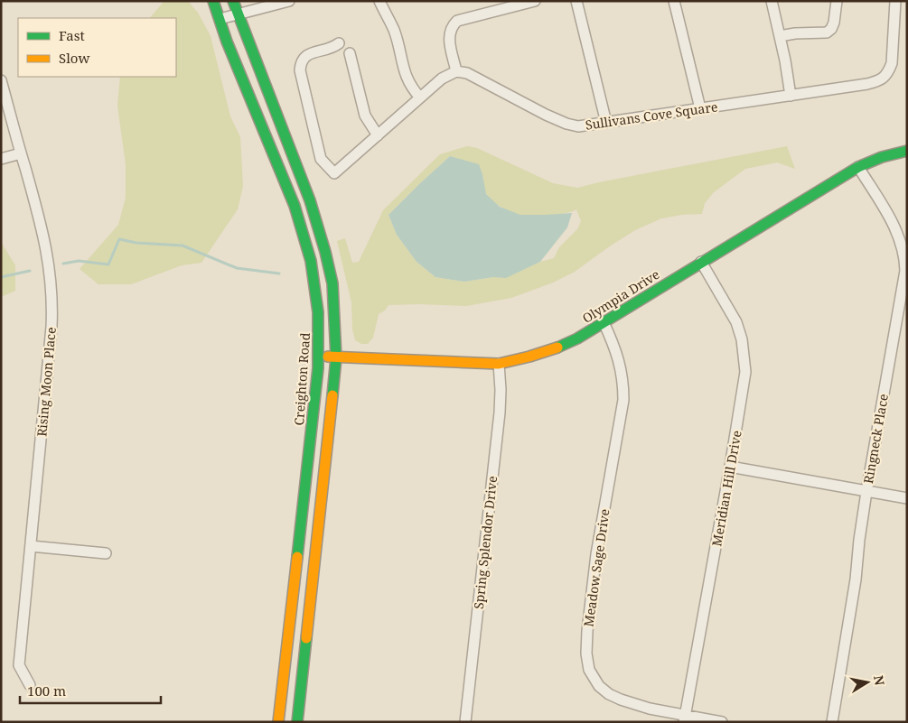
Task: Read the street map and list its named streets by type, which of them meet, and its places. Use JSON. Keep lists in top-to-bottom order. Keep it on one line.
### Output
{"streets":{"street":["Sullivans Cove Square","Olympia Drive","Creighton Road","Rising Moon Place","Ringneck Place","Meridian Hill Drive","Spring Splendor Drive","Meadow Sage Drive"]},"crossings":[["Olympia Drive","Creighton Road"],["Olympia Drive","Ringneck Place"],["Olympia Drive","Meridian Hill Drive"],["Olympia Drive","Spring Splendor Drive"],["Olympia Drive","Meadow Sage Drive"],["Meridian Hill Drive","Meadow Sage Drive"]],"legend":["Fast","Slow"],"scale_bar":"100 m","north":"right"}
